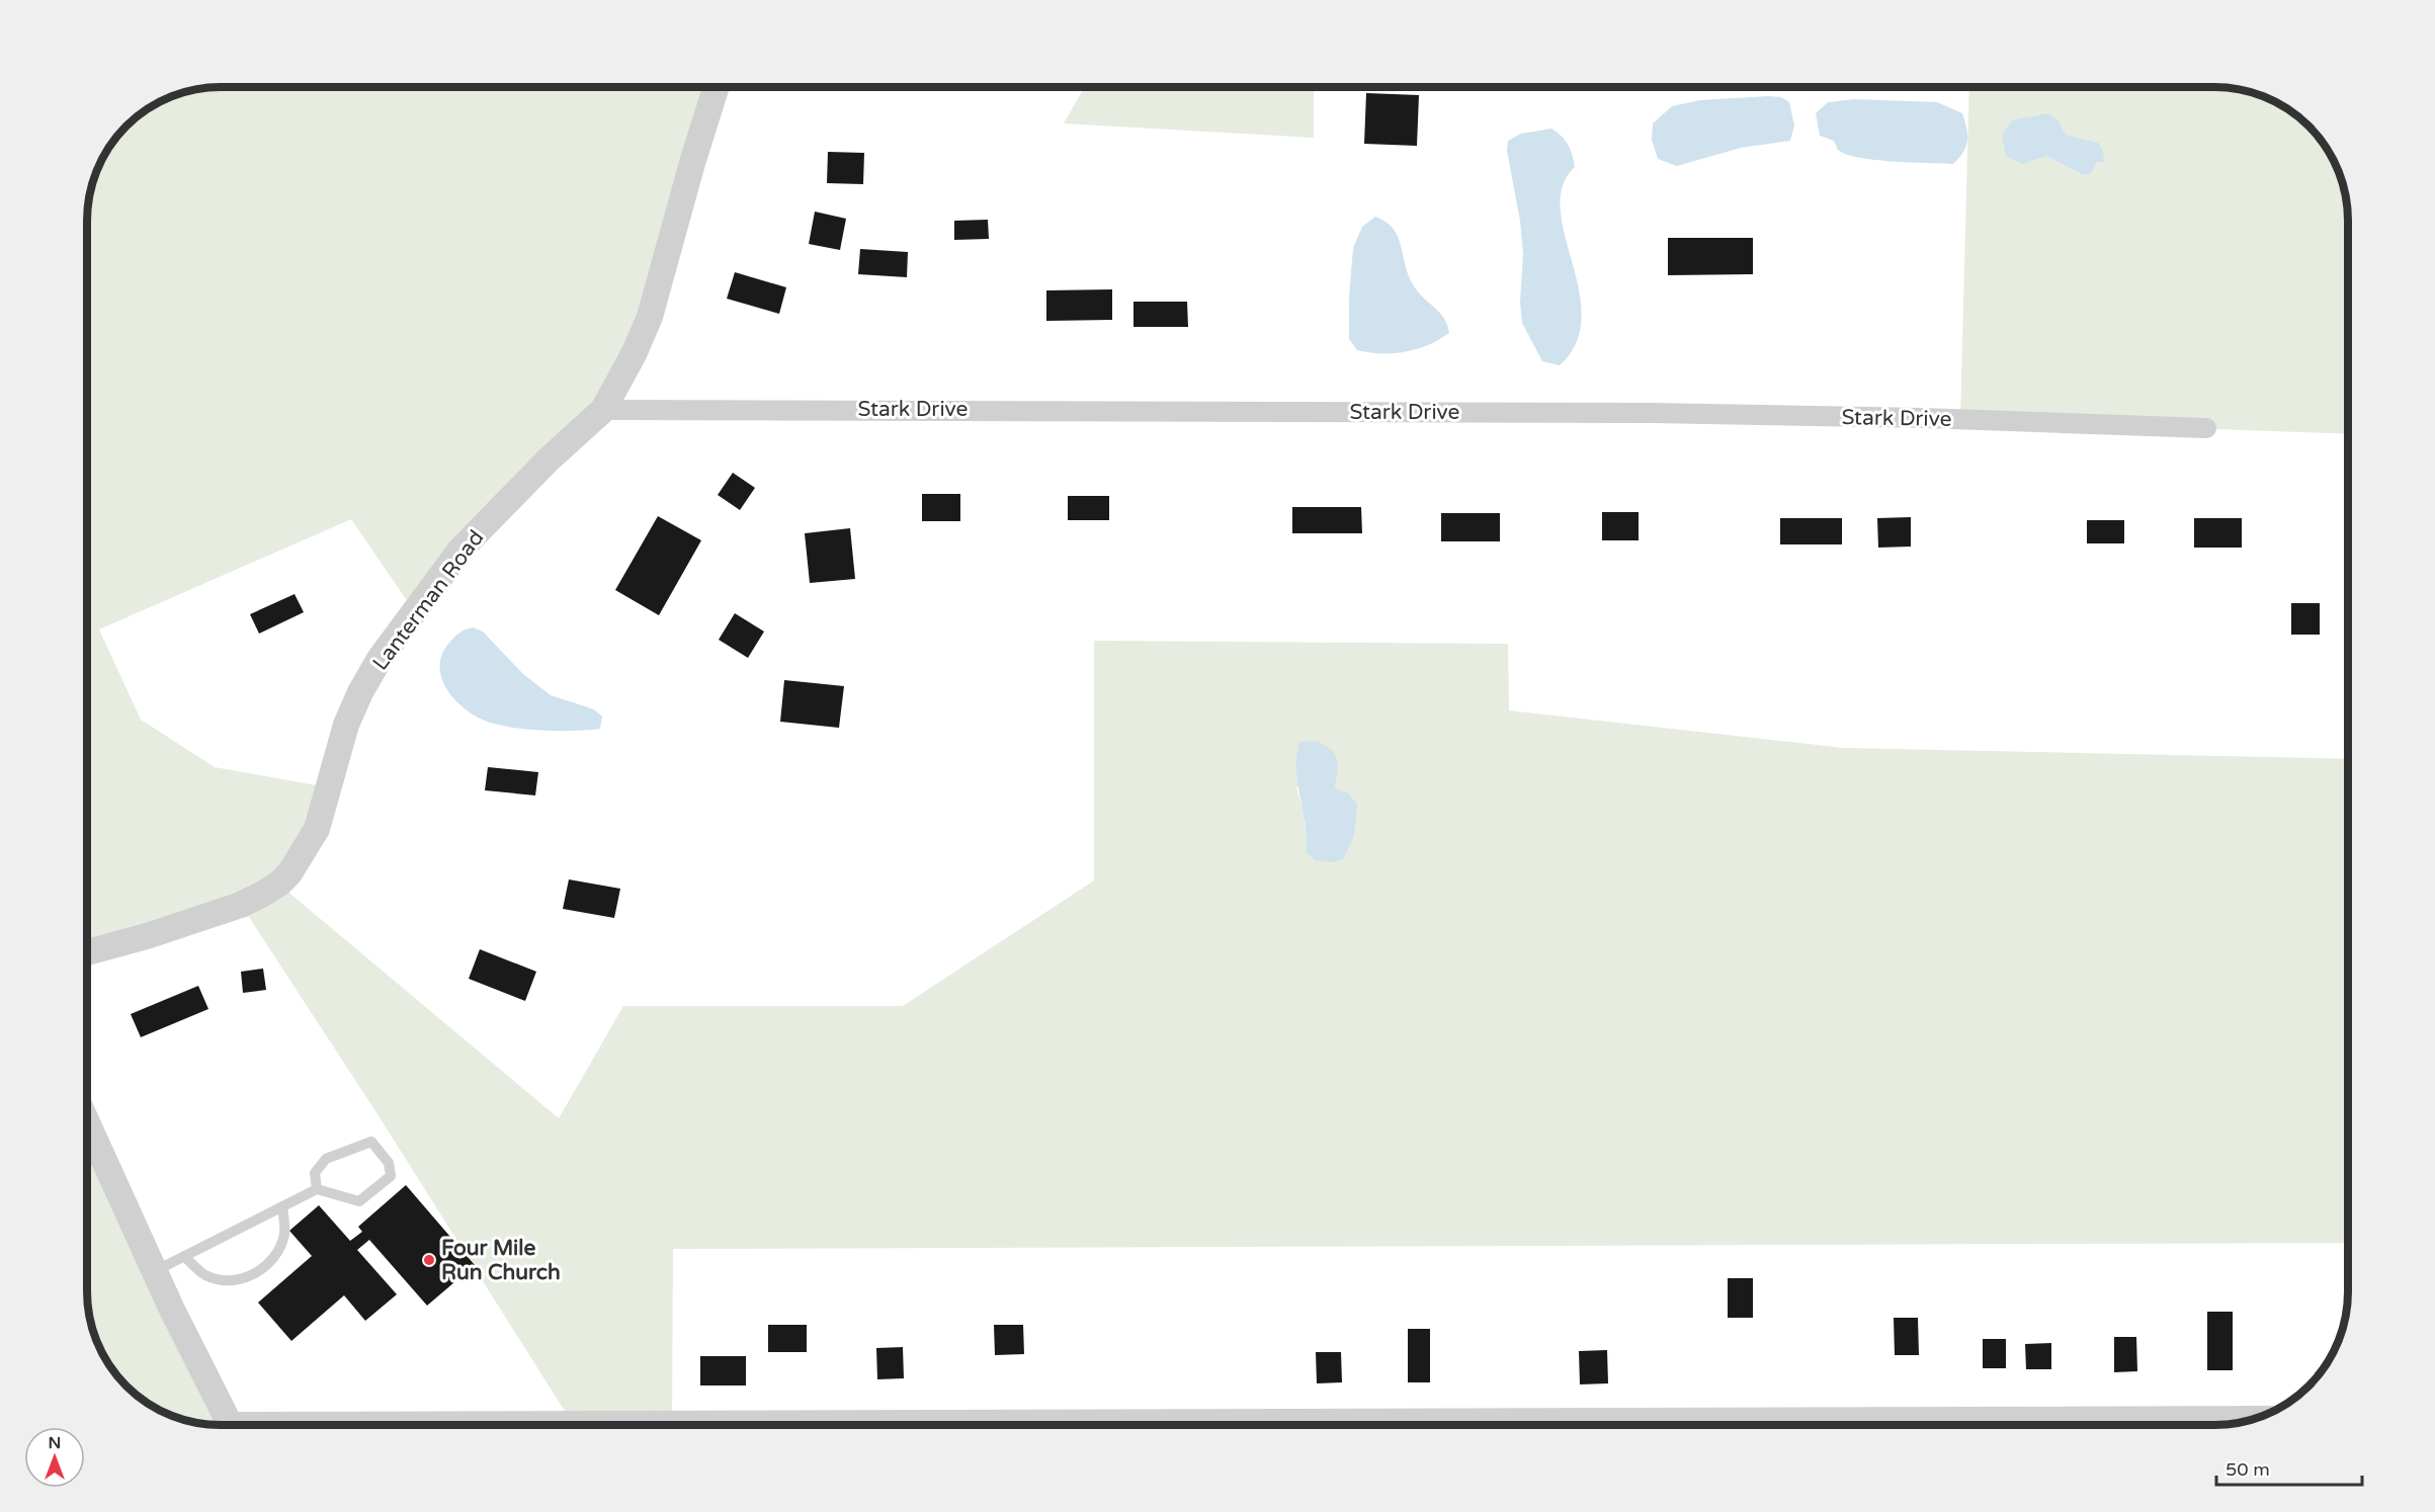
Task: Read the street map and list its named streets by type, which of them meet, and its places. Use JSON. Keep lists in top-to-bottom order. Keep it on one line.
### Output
{"streets":{"street":["Stark Drive","Lanterman Road"]},"crossings":[["Stark Drive","Lanterman Road"]],"places":["Four Mile Run Church"],"scale_bar":"50 m","north":"top"}
